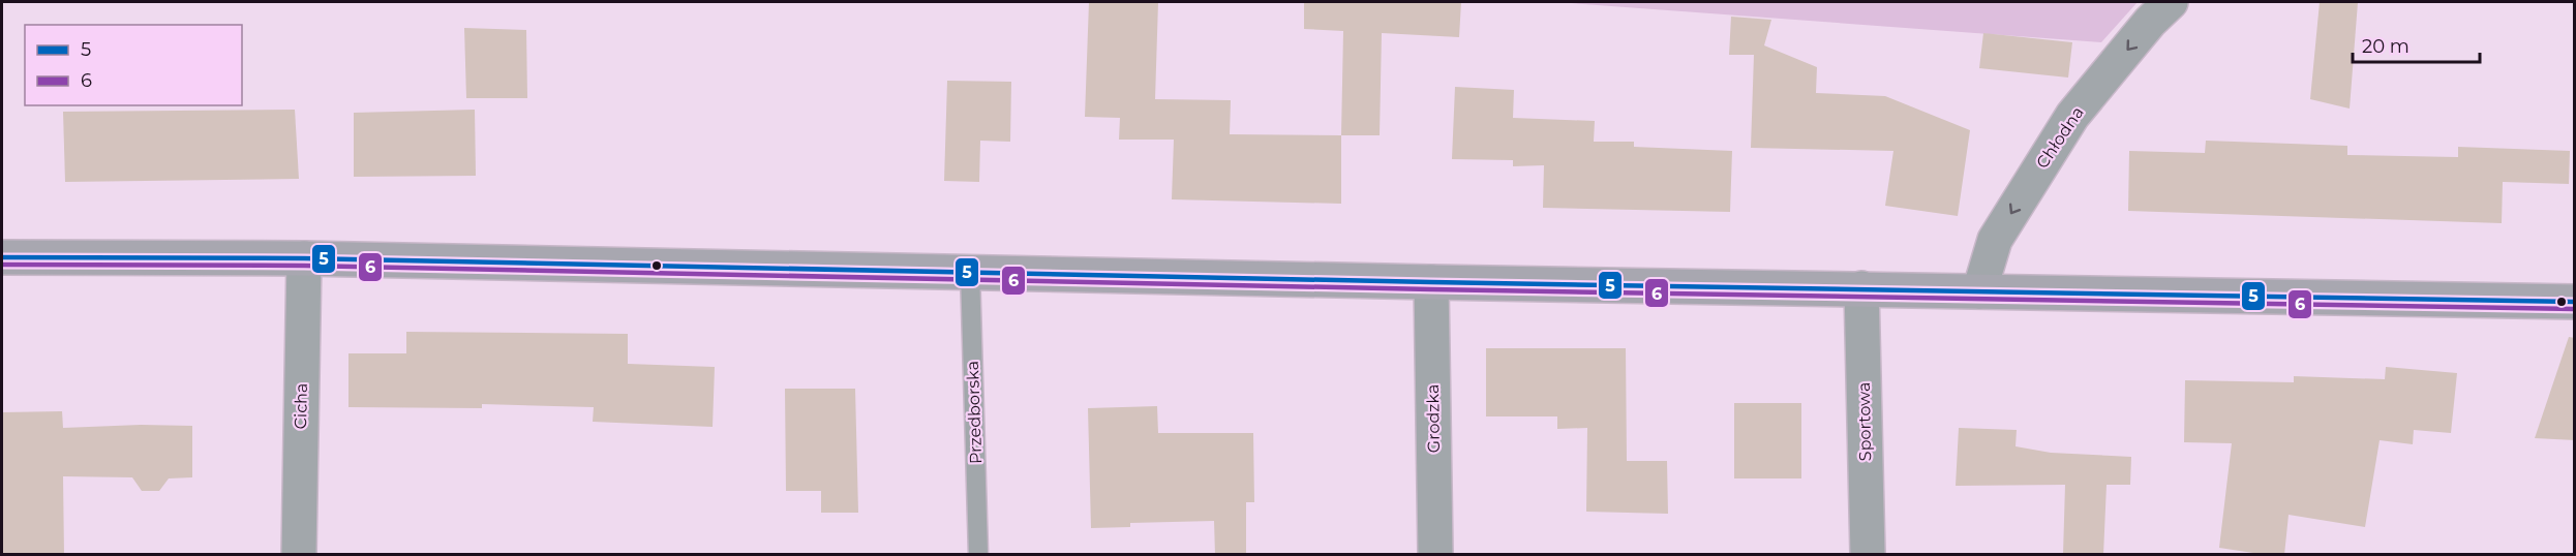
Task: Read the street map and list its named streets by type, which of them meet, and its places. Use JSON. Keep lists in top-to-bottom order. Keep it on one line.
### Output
{"streets":{"street":["Chłodna","Cicha","Grodzka","Sportowa"],"lane":["Przedborska"]},"one_way":["Chłodna"],"lines":["transit line 5","transit line 6"],"legend":["5","6"],"scale_bar":"20 m"}
